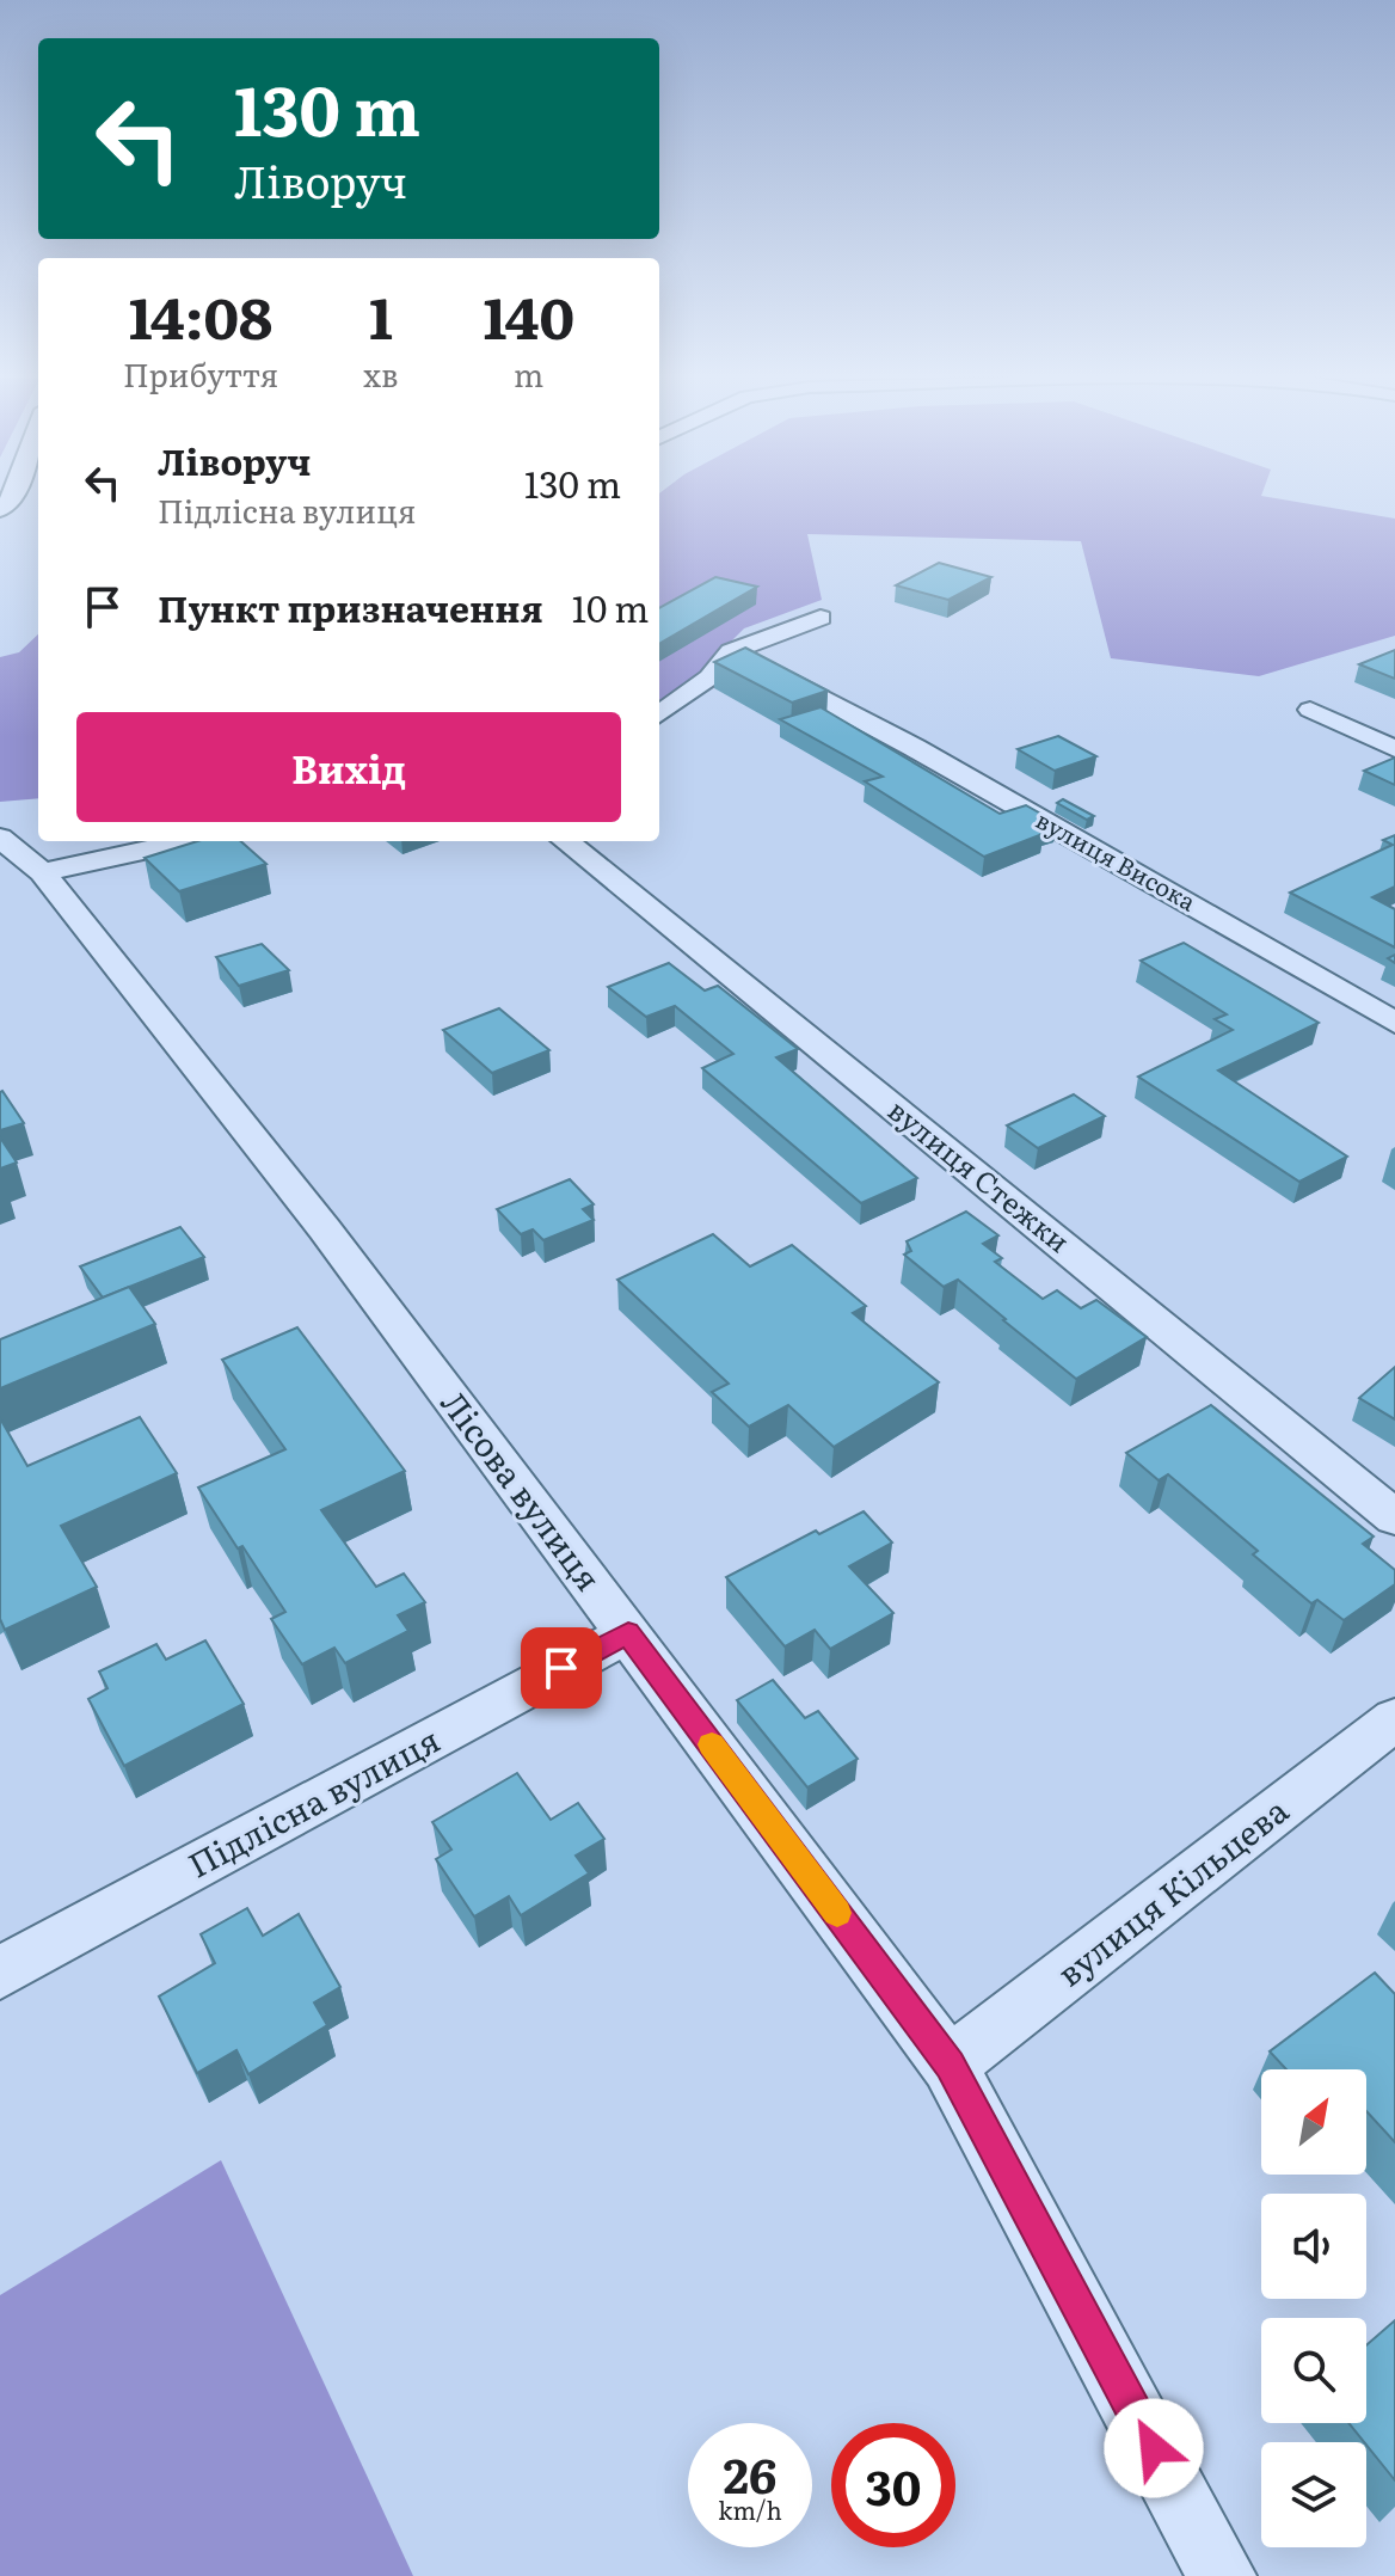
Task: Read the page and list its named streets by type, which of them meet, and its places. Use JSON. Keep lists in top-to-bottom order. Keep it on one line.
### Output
{"streets":{"street":["вулиця Висока","вулиця Стежки","Лісова вулиця","Підлісна вулиця","вулиця Кільцева"]},"crossings":[["Лісова вулиця","Підлісна вулиця"],["Лісова вулиця","вулиця Кільцева"]],"north":"top right","page":{"turn":["130 m","Ліворуч"],"eta":["14:08","Прибуття","1","хв","140","m"],"list":[{"name":"Ліворуч","note":"Підлісна вулиця","value":"130 m"},{"name":"Пункт призначення","value":"10 m"}],"buttons":"Вихід","speed":"26 km/h","limit":"30"}}
